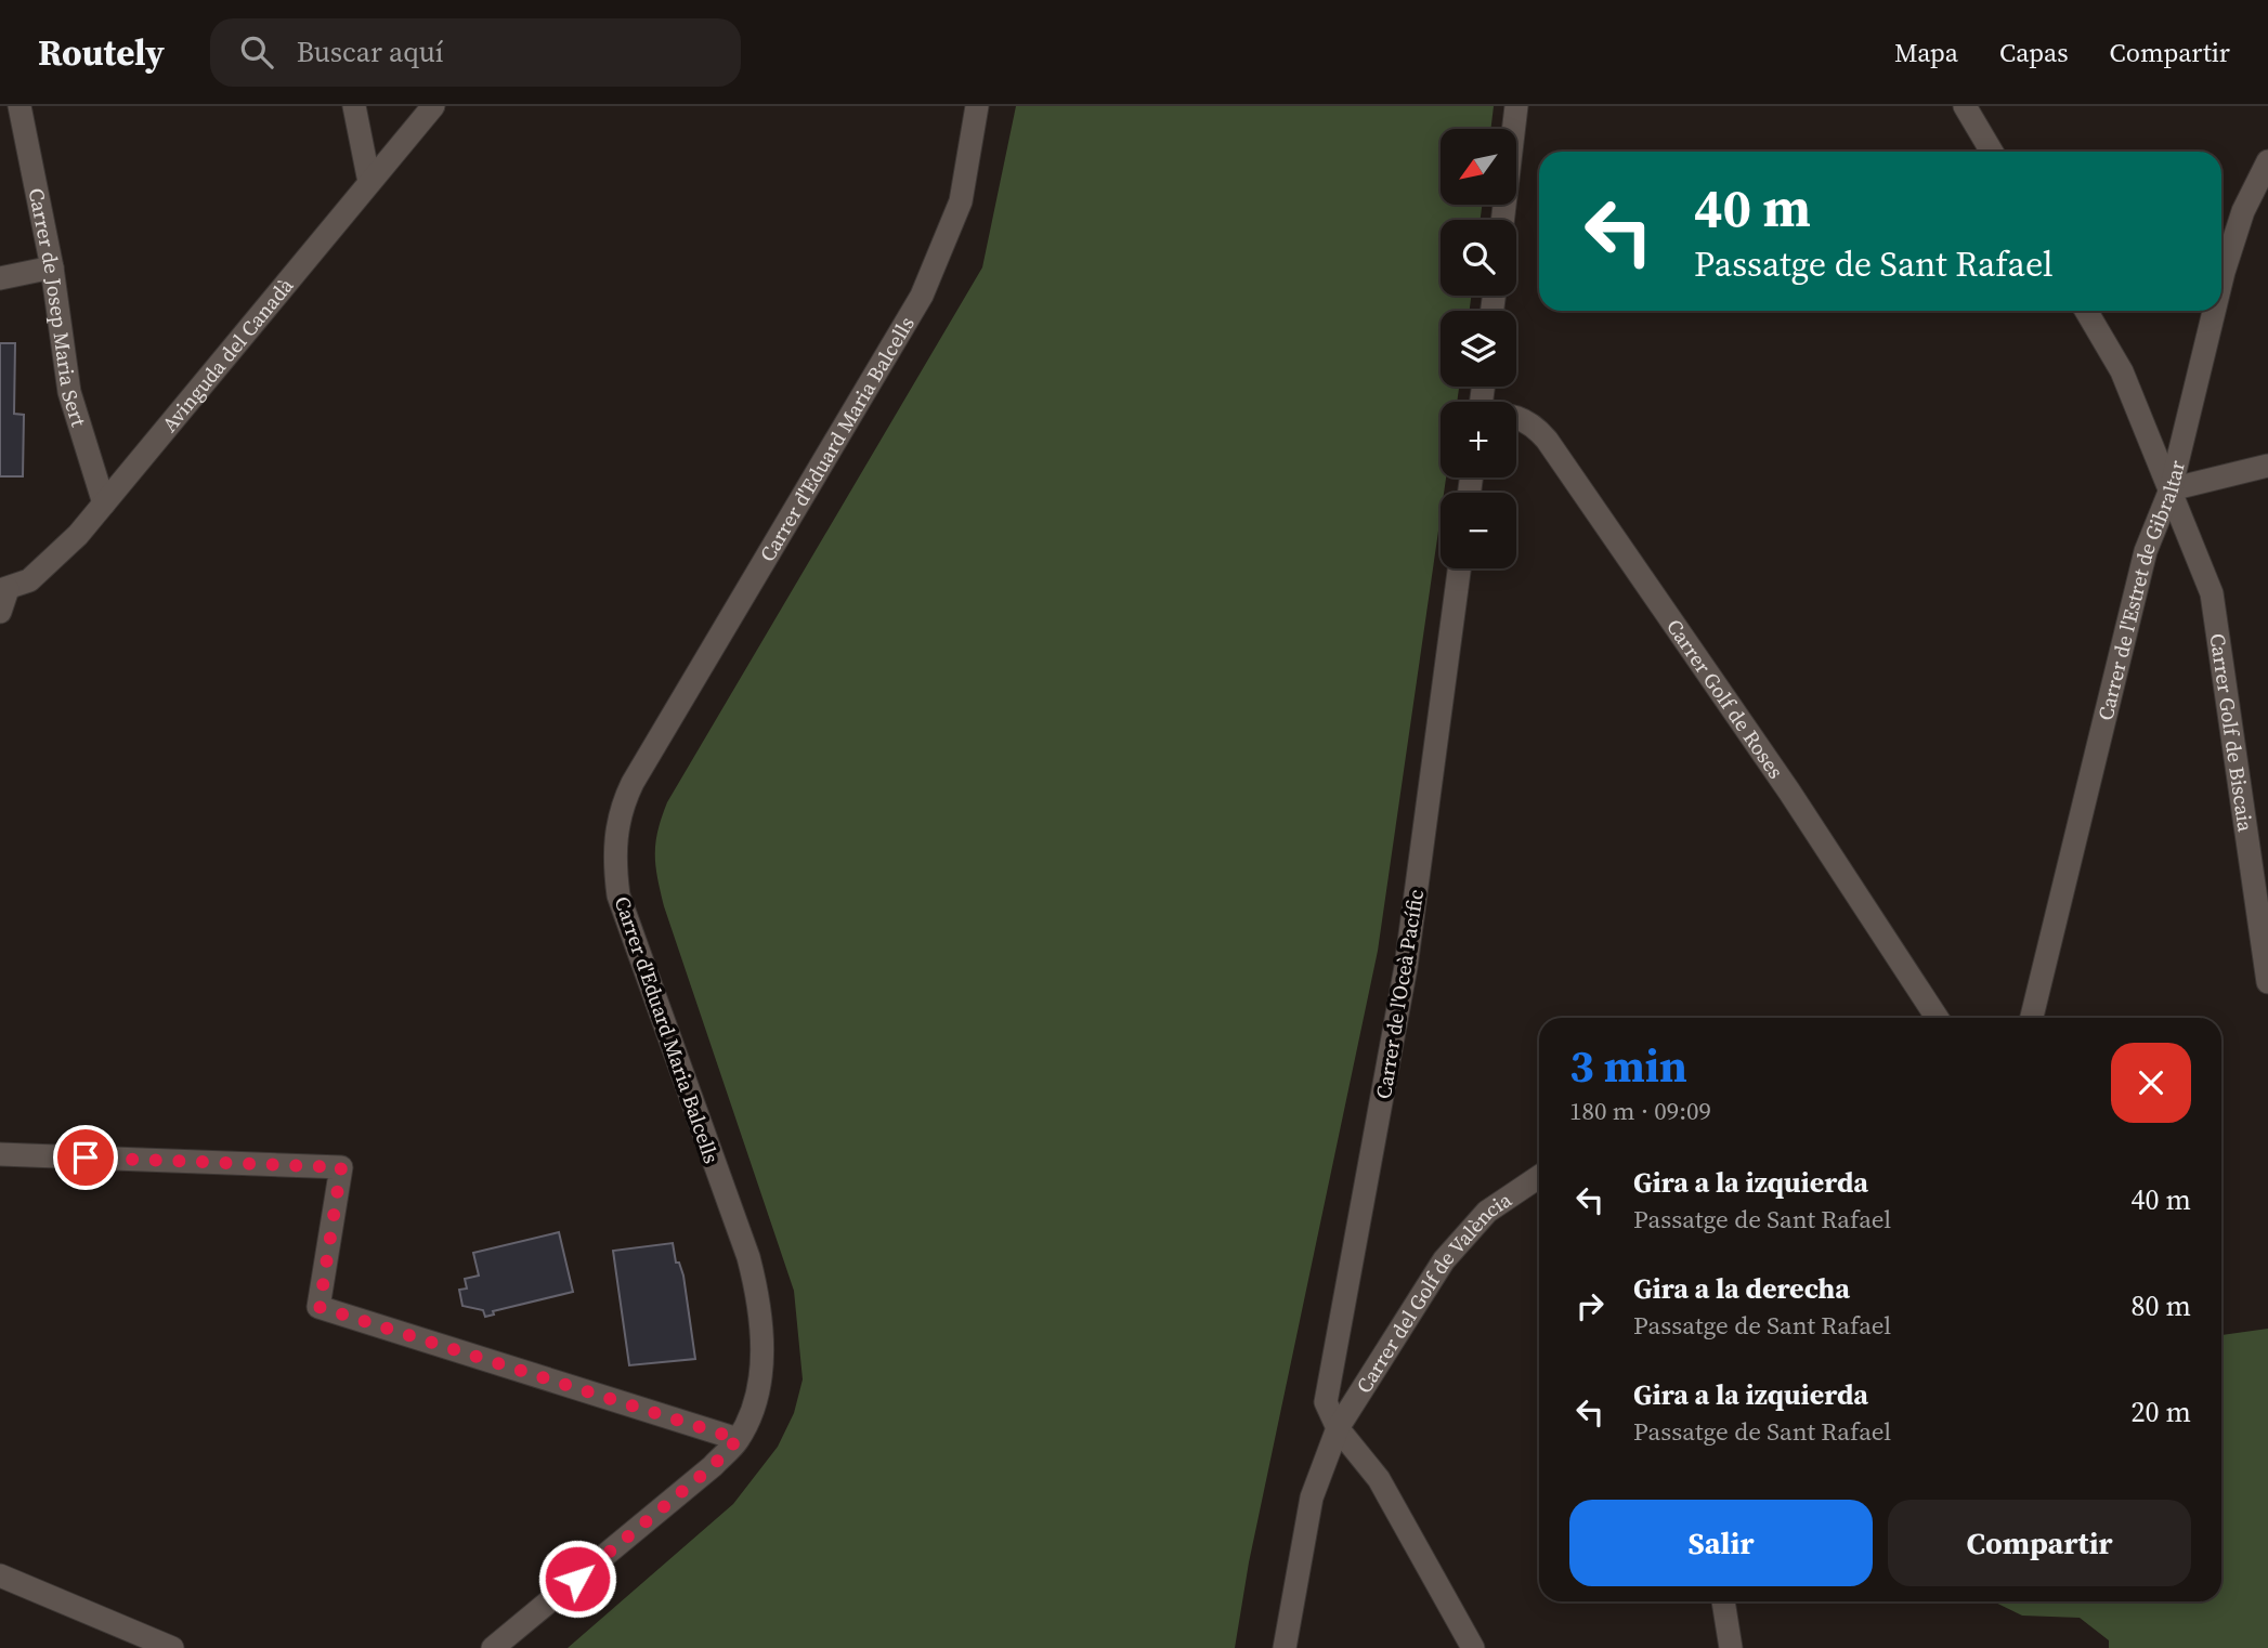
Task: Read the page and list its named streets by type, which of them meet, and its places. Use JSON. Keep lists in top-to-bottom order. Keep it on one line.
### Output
{"streets":{"street":["Carrer de Josep Maria Sert","Avinguda del Canadà","Carrer d'Eduard Maria Balcells","Carrer de l'Estret de Gibraltar","Carrer Golf de Roses","Carrer Golf de Biscaia","Carrer de l'Oceà Pacífic","Carrer del Golf de València"]},"crossings":[["Carrer de Josep Maria Sert","Avinguda del Canadà"],["Carrer de l'Estret de Gibraltar","Carrer Golf de Biscaia"],["Carrer de l'Oceà Pacífic","Carrer del Golf de València"]],"north":"bottom left","page":{"header":"Routely","search":"Buscar aquí","nav":["Mapa","Capas","Compartir"],"map_buttons":["+","−"],"turn":["40 m","Passatge de Sant Rafael"],"heading":["3 min","180 m · 09:09"],"list":[{"name":"Gira a la izquierda","note":"Passatge de Sant Rafael","value":"40 m"},{"name":"Gira a la derecha","note":"Passatge de Sant Rafael","value":"80 m"},{"name":"Gira a la izquierda","note":"Passatge de Sant Rafael","value":"20 m"}],"buttons":["Salir","Compartir"]}}
